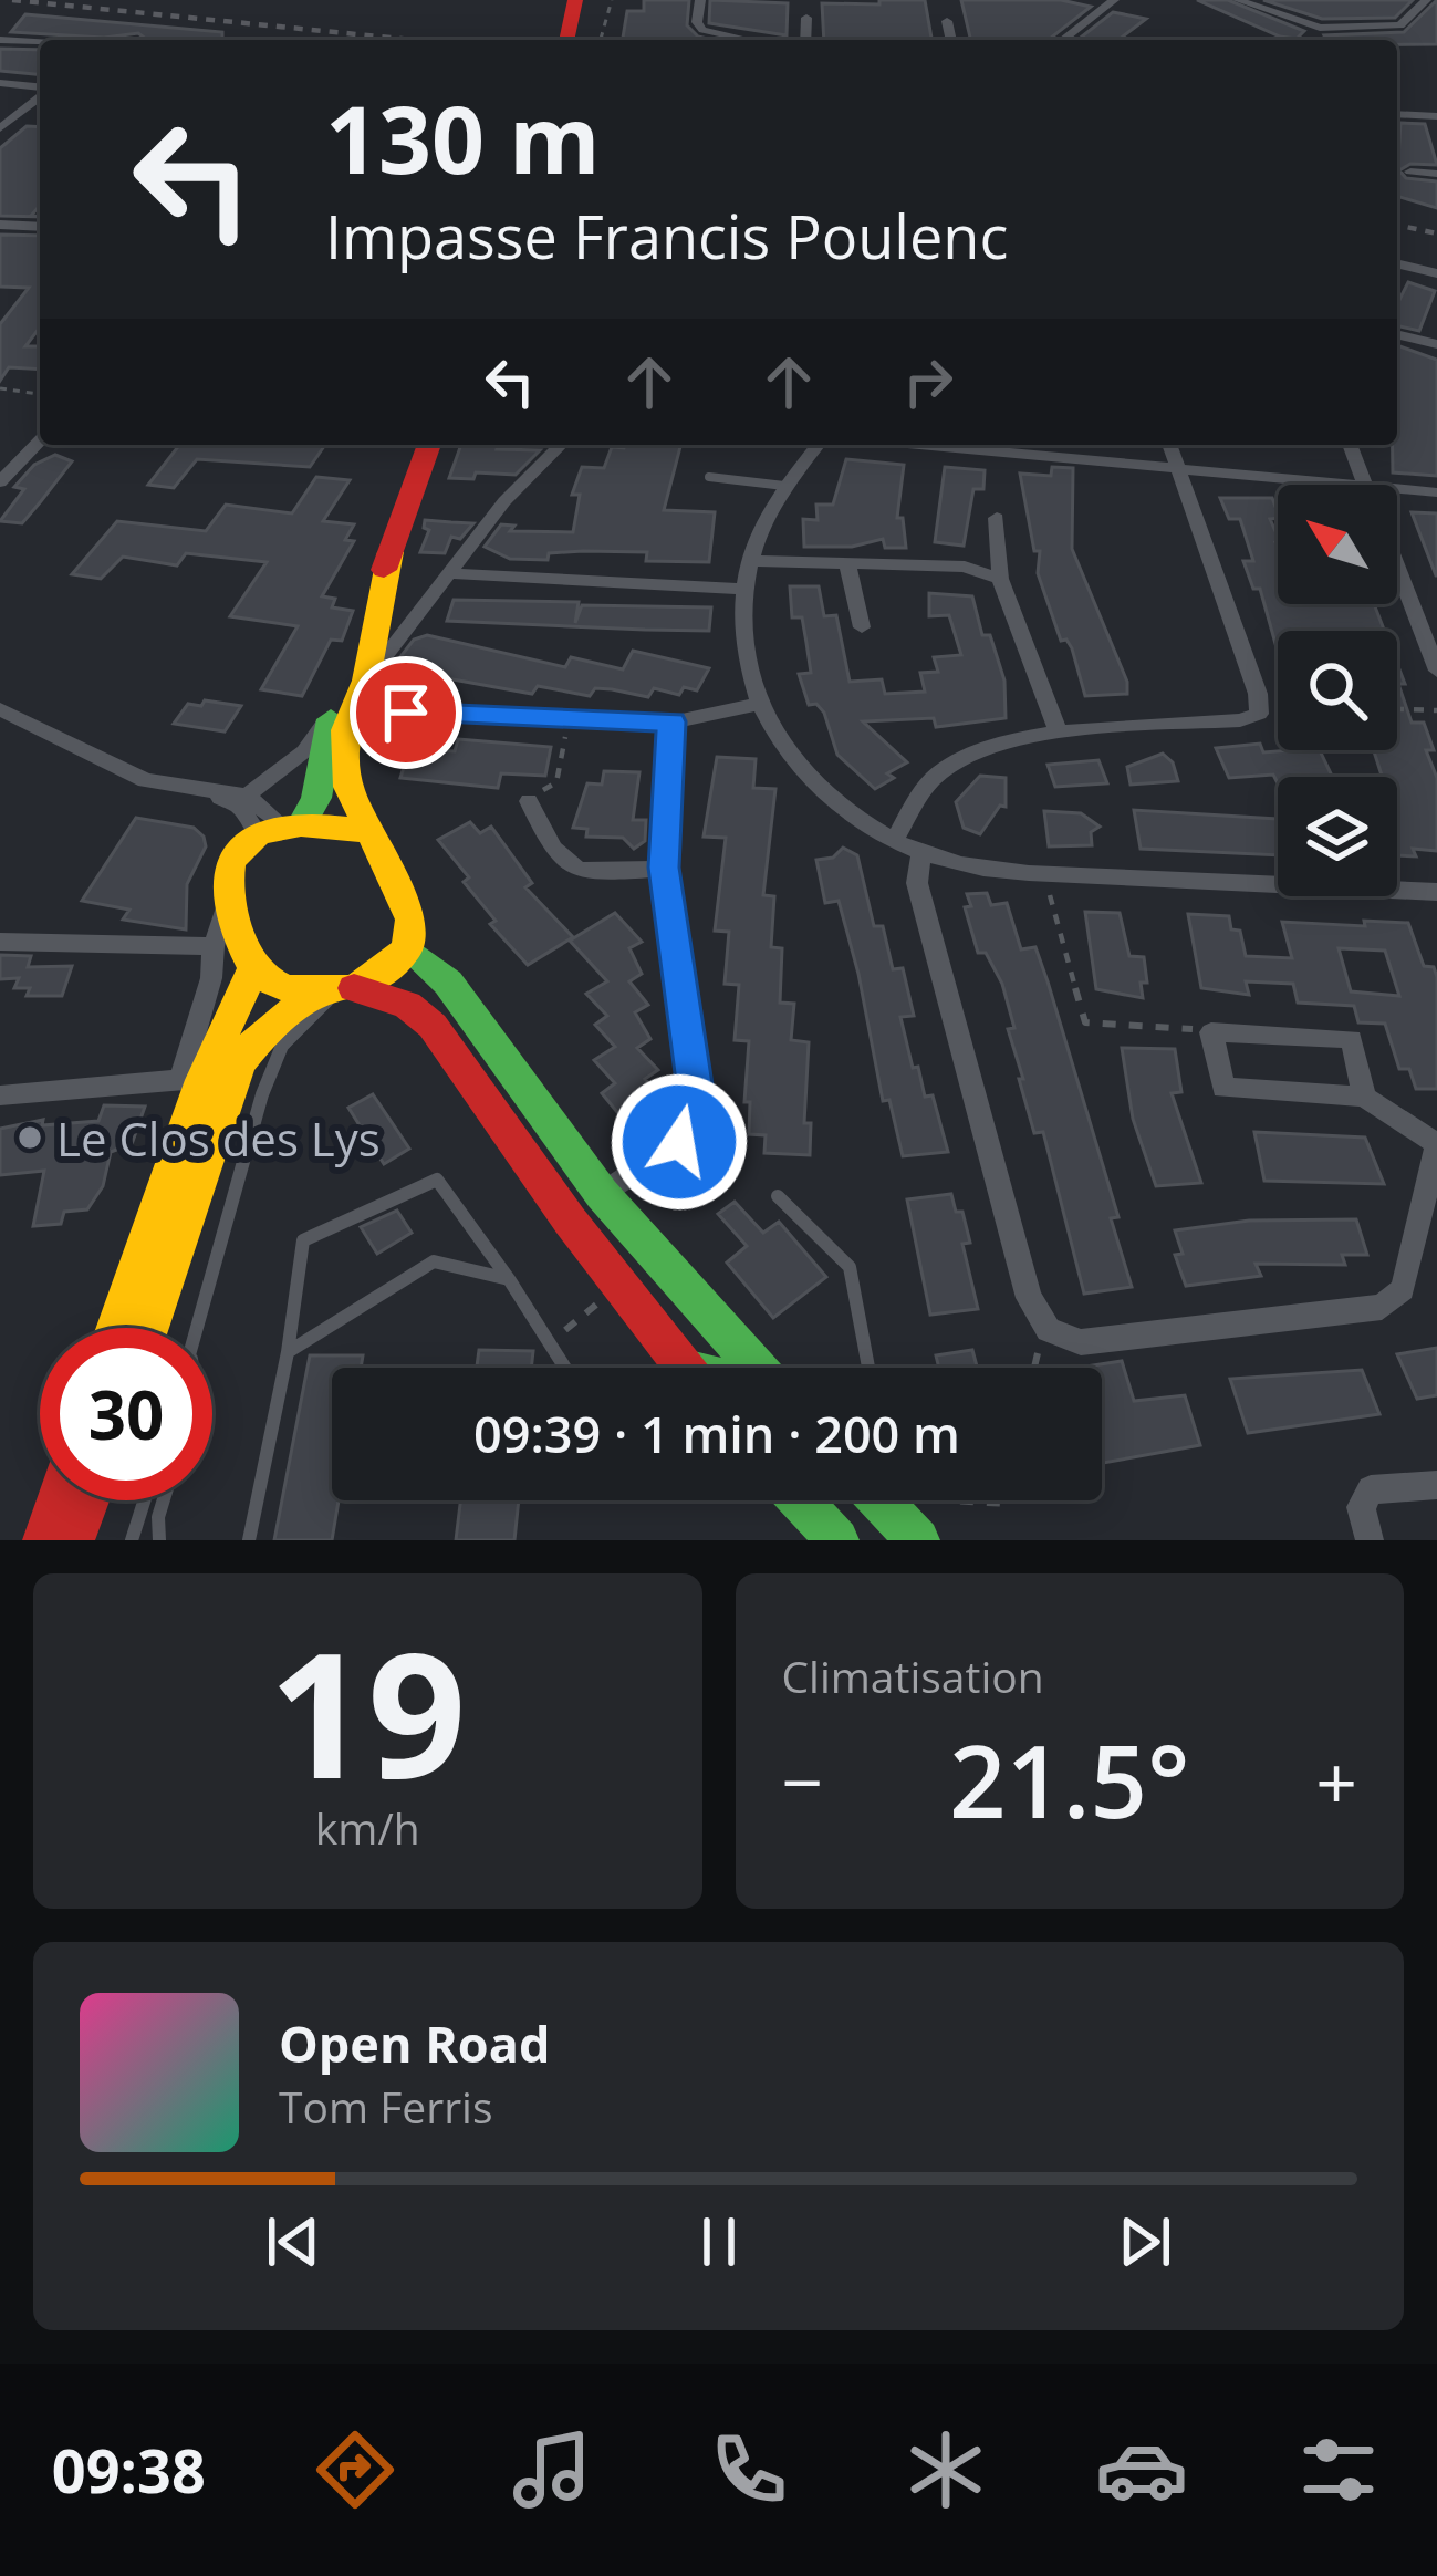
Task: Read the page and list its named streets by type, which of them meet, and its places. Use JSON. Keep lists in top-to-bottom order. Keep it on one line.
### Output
{"places":["Le Clos des Lys"],"north":"top left","page":{"turn":["130 m","Impasse Francis Poulenc"],"limit":"30","trip":"09:39 · 1 min · 200 m","tile":[["19","km/h"],"Climatisation"],"heat":["−","21.5°","+"],"song":["Open Road","Tom Ferris"],"tabs":"09:38"}}
